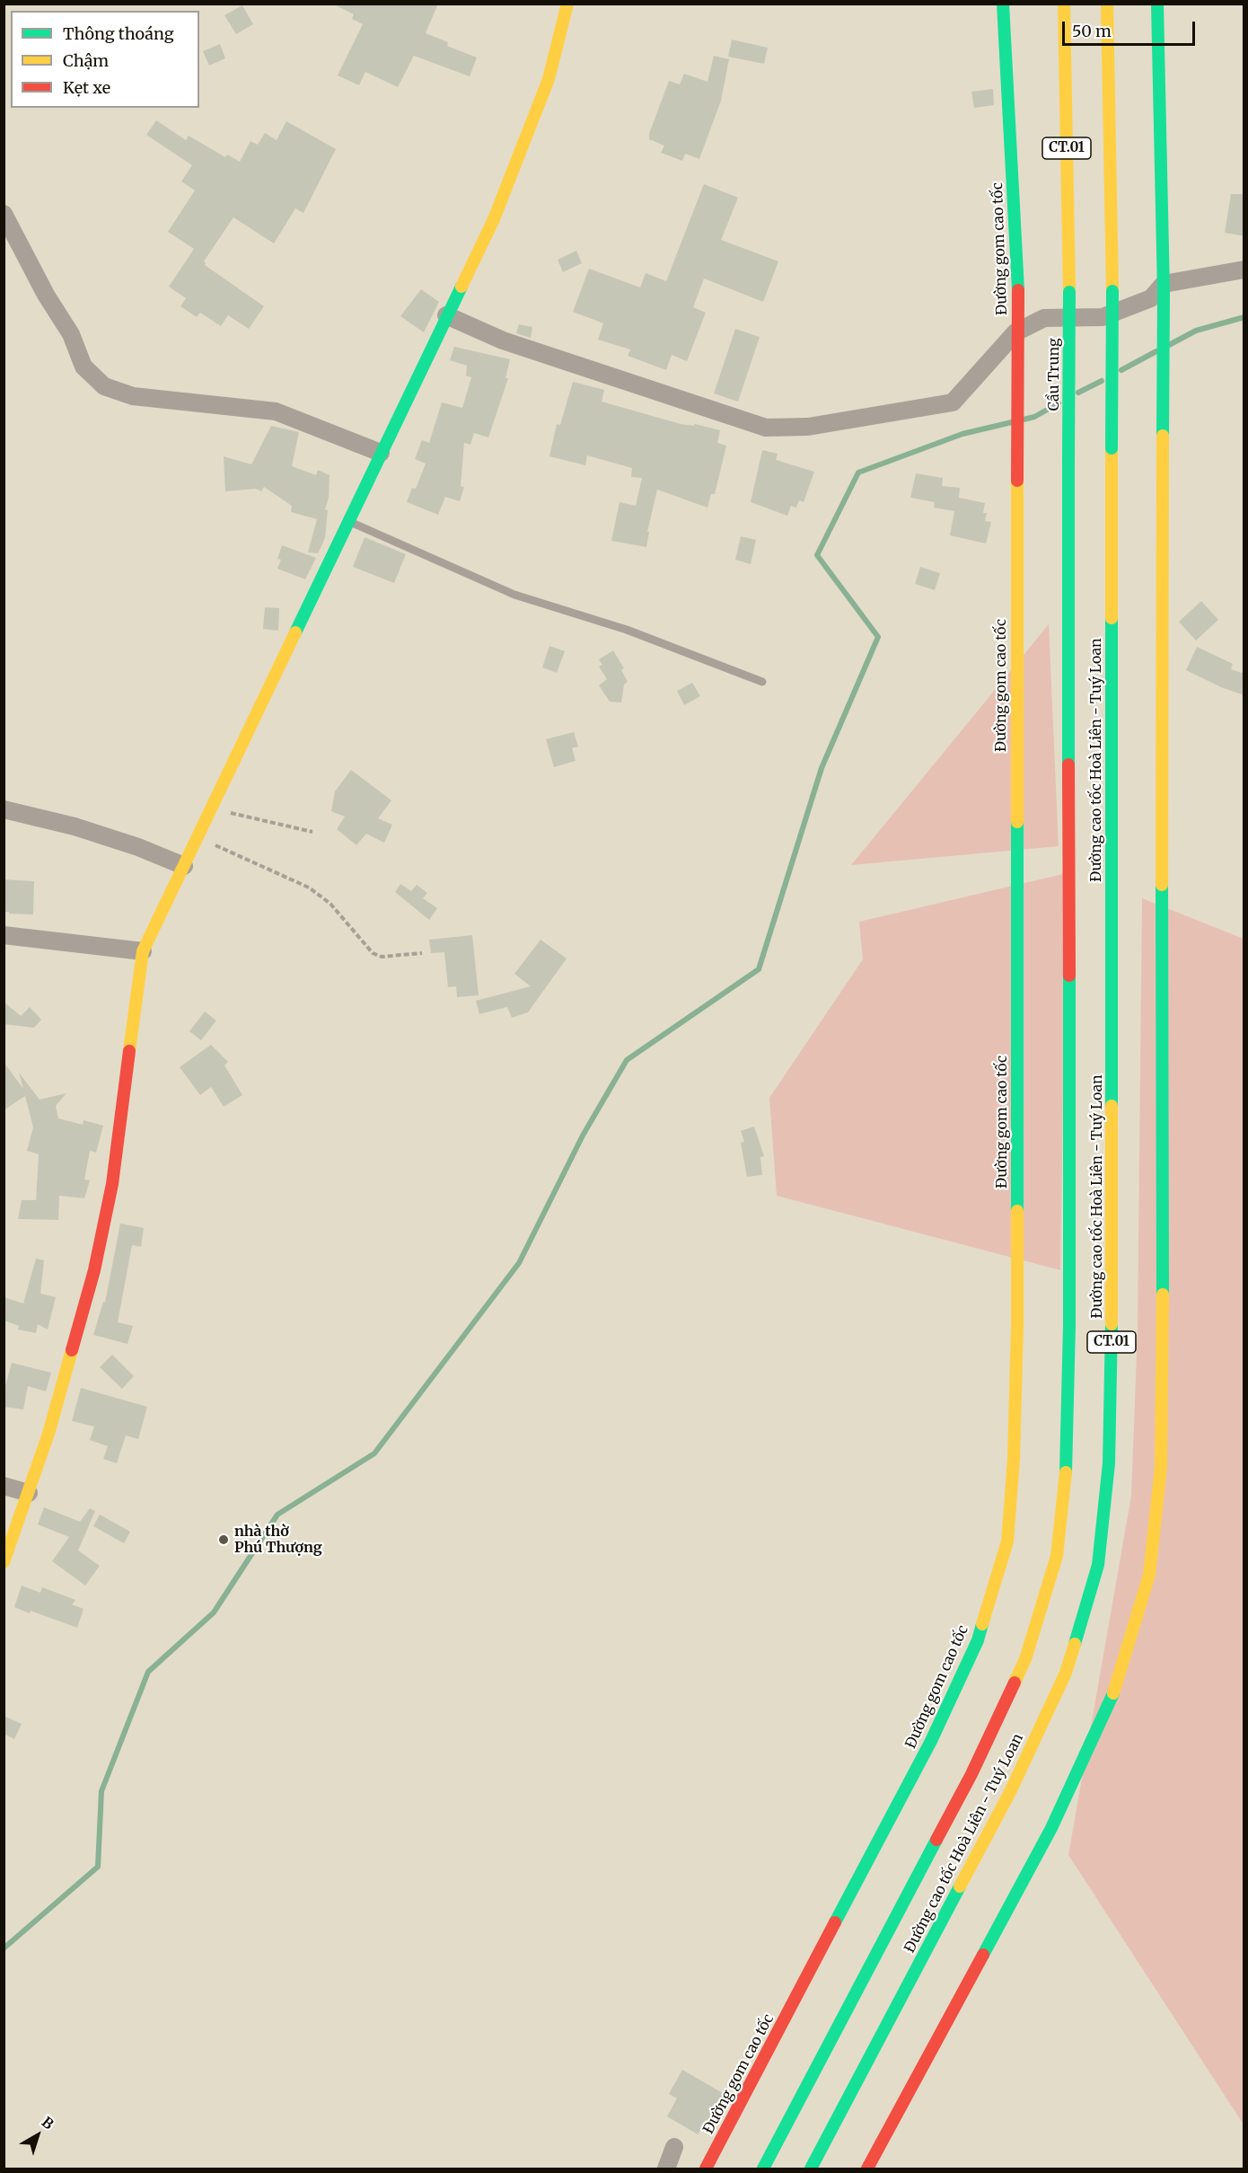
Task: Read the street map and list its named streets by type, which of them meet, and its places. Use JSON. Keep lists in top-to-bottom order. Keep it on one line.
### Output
{"streets":{"main road":["CT.01","Đường gom cao tốc","Cầu Trung","Đường cao tốc Hoà Liên - Tuý Loan"]},"crossings":[["Cầu Trung","Đường cao tốc Hoà Liên - Tuý Loan"]],"places":["nhà thờ Phú Thượng"],"legend":["Thông thoáng","Chậm","Kẹt xe"],"scale_bar":"50 m","north":"top right"}
